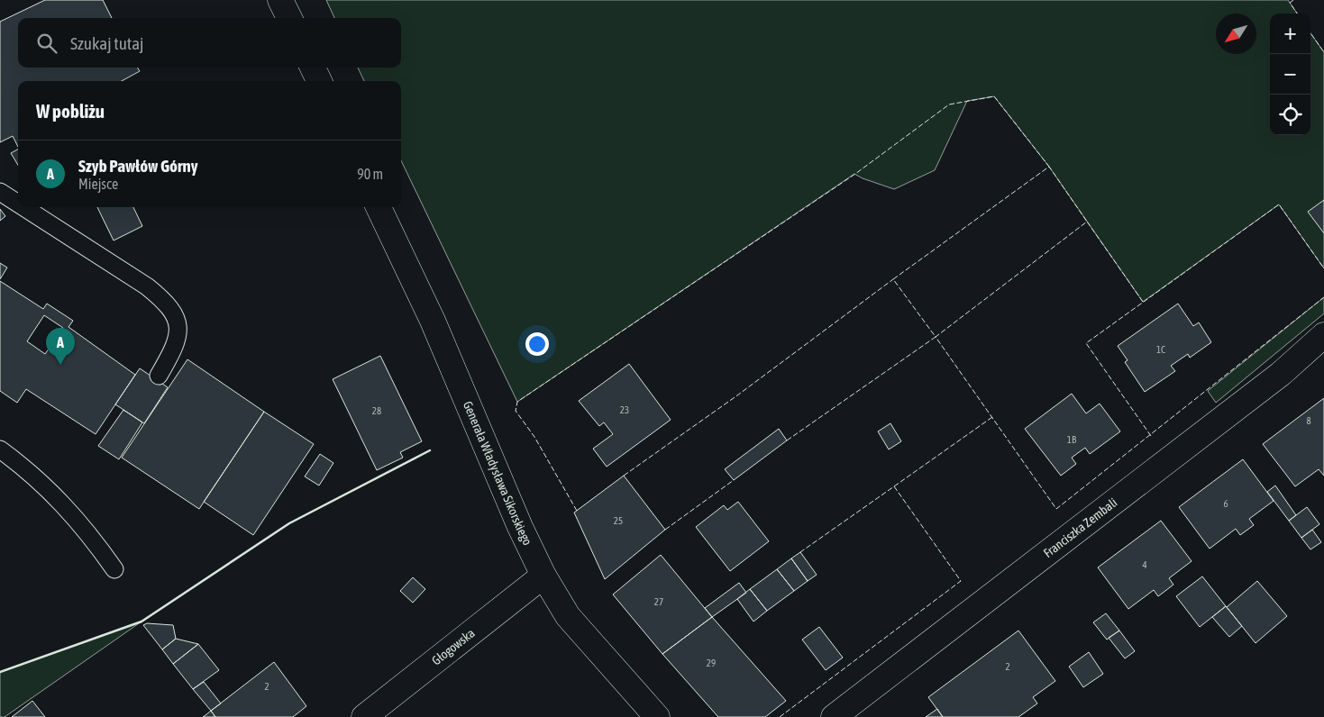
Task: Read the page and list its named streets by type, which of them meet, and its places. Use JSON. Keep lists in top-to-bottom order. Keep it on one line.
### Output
{"streets":{"street":["Generała Władysława Sikorskiego","Franciszka Zembali","Głogowska"]},"crossings":[["Generała Władysława Sikorskiego","Głogowska"]],"house_numbers":["1C","23","28","8","1B","6","25","4","27","29","2","2"],"north":"bottom left","page":{"map_buttons":["+","−"],"search":"Szukaj tutaj","heading":"W pobliżu","list":[{"mark":"A","name":"Szyb Pawłów Górny","note":"Miejsce","value":"90 m"}],"pins":"A"}}
